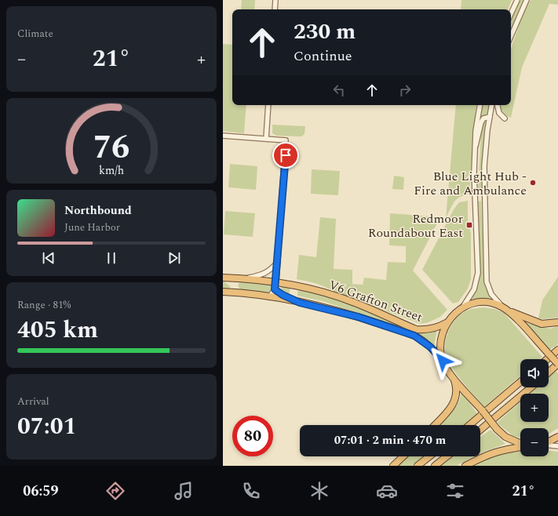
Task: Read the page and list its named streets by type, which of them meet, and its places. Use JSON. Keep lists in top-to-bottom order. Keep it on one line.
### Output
{"streets":{"highway":["V6 Grafton Street"]},"places":{"other":["Blue Light Hub - Fire and Ambulance"],"transit":["Redmoor Roundabout East"]},"page":{"tile":["Climate",["Range · 81%","405 km"],["Arrival","07:01"]],"turn":["230 m","Continue"],"heat":["−","21°","+"],"song":["Northbound","June Harbor"],"map_buttons":["+","−"],"limit":"80","trip":"07:01 · 2 min · 470 m","tabs":["06:59","21°"],"gauge":["76","km/h"]}}
